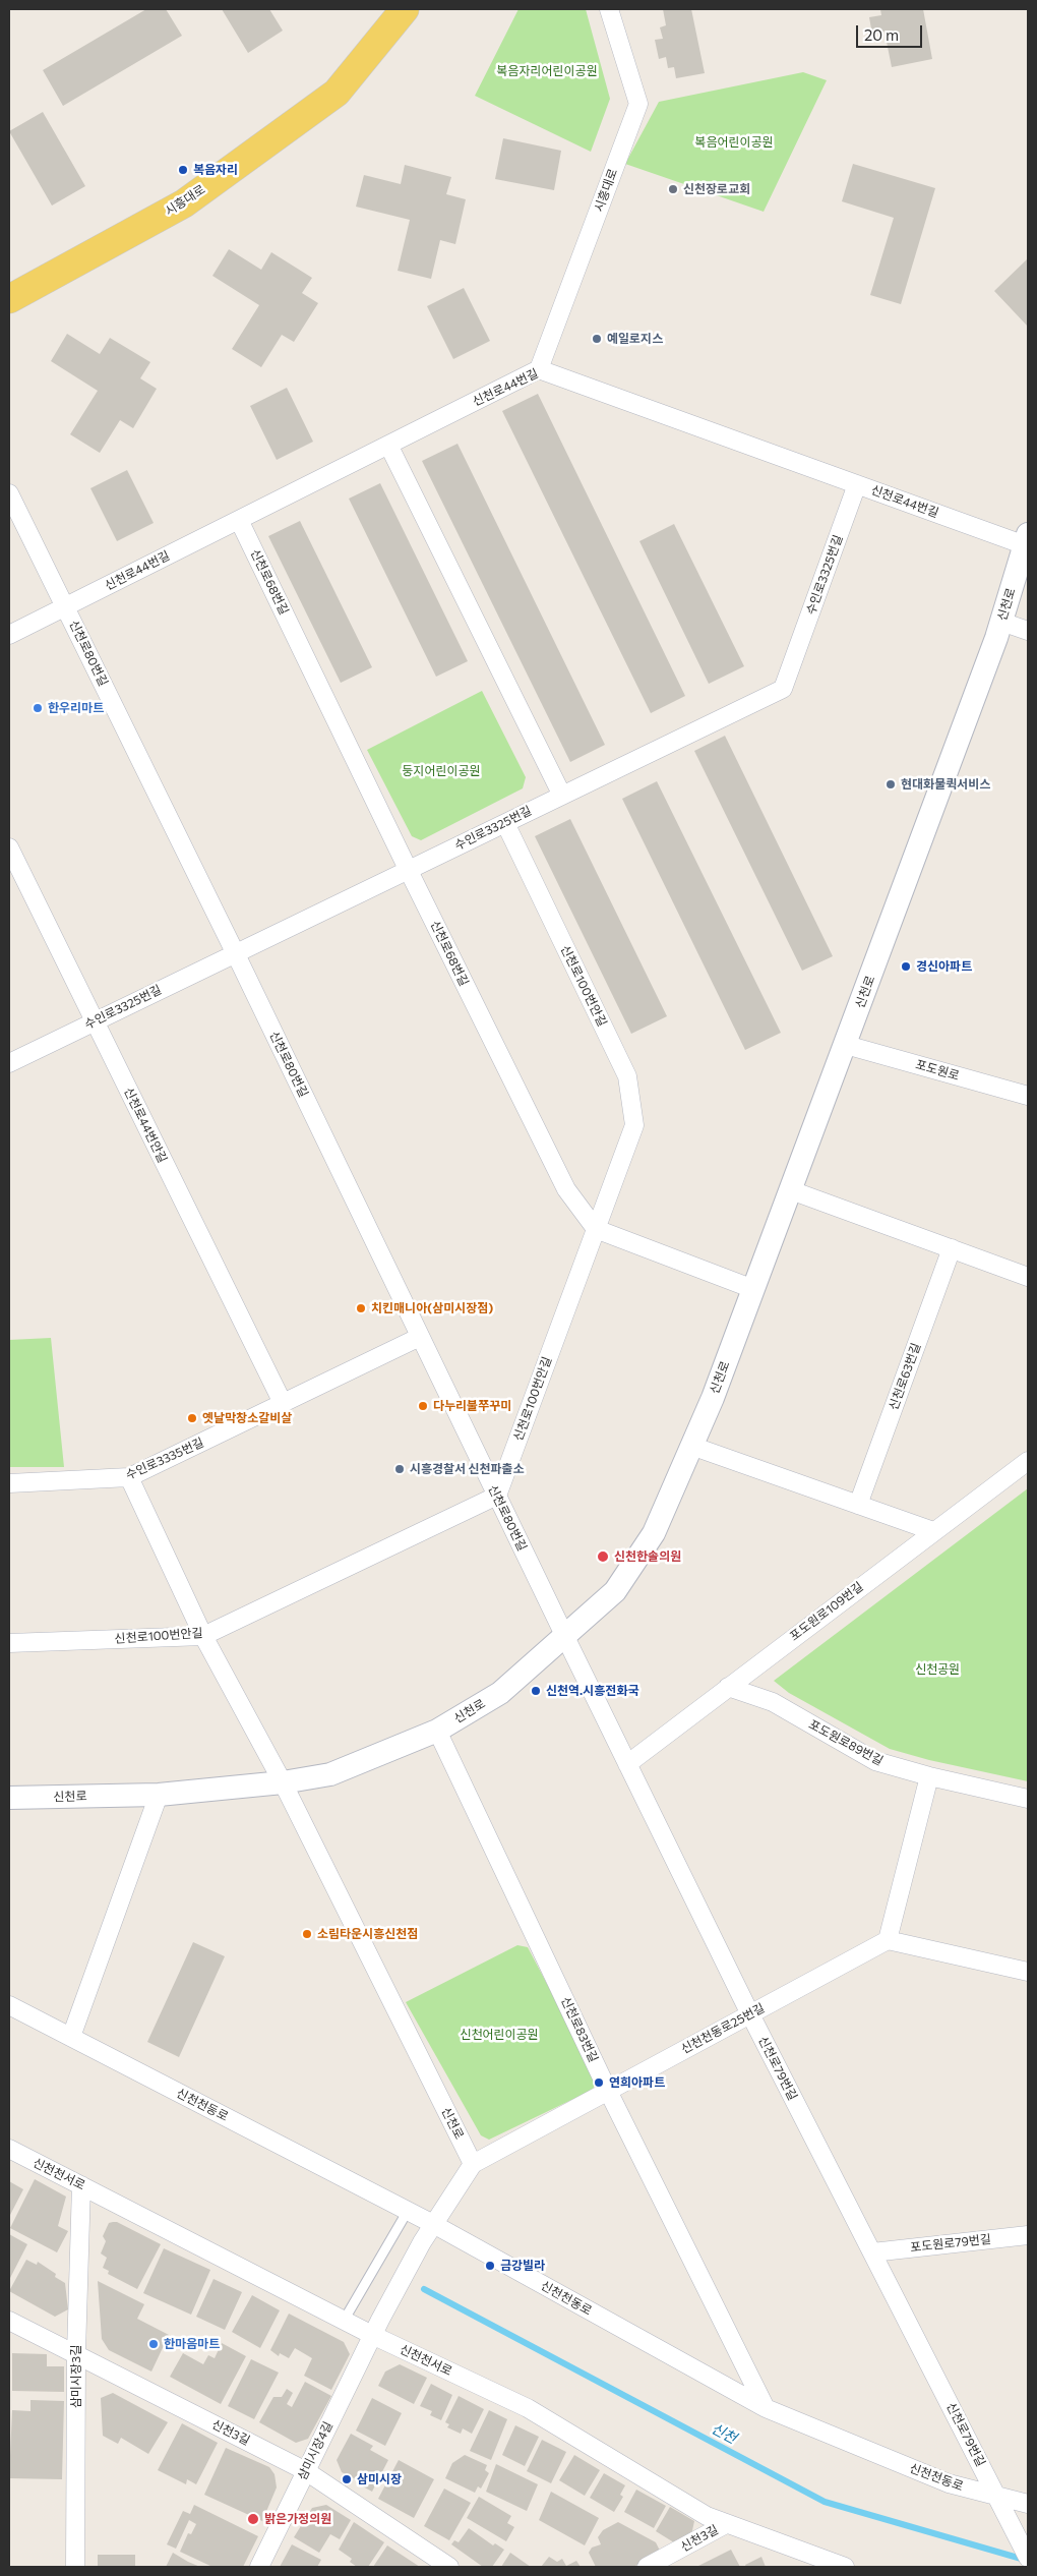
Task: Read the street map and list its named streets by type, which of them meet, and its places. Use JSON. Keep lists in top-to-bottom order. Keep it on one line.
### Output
{"streets":{"main road":["시흥대로"],"street":["신천로44번길","수인로3325번길","신천로68번길","신천로","신천로80번길","신천로100번안길","포도원로","신천로44번안길","신천로63번길","수인로3335번길","포도원로109번길","포도원로89번길","신천천동로25번길","신천로83번길","신천로79번길","신천천동로","신천천서로","포도원로79번길","삼미시장3길","신천3길","삼미시장4길"]},"crossings":[["시흥대로","신천로44번길"],["신천로44번길","수인로3325번길"],["신천로44번길","신천로68번길"],["신천로44번길","신천로"],["신천로44번길","신천로80번길"],["수인로3325번길","신천로68번길"],["수인로3325번길","신천로80번길"],["수인로3325번길","신천로100번안길"],["수인로3325번길","신천로44번안길"],["신천로68번길","신천로100번안길"],["신천로","신천로80번길"],["신천로","포도원로"],["신천로","신천천동로25번길"],["신천로","신천로83번길"],["신천로","신천로79번길"],["신천로80번길","신천로100번안길"],["신천로80번길","수인로3335번길"],["신천로80번길","신천로79번길"],["신천로44번안길","수인로3335번길"],["포도원로109번길","포도원로89번길"],["포도원로109번길","신천로79번길"],["신천천동로25번길","신천로83번길"],["신천천동로25번길","신천로79번길"],["신천천동로25번길","신천천동로"],["신천천동로25번길","삼미시장4길"],["신천로83번길","신천천동로"],["신천로79번길","신천천동로"],["신천로79번길","포도원로79번길"],["신천천서로","삼미시장3길"],["신천천서로","신천3길"],["신천천서로","삼미시장4길"],["삼미시장3길","신천3길"],["신천3길","삼미시장4길"]],"water":["신천"],"parks":["복음자리어린이공원","복음어린이공원","둥지어린이공원","신천공원","신천어린이공원"],"places":["복음자리","신천장로교회","예일로지스","한우리마트","현대화물퀵서비스","경신아파트","치킨매니아(삼미시장점)","다누리불쭈꾸미","옛날막창소갈비살","시흥경찰서 신천파출소","신천한솔의원","신천역.시흥전화국","소림타운시흥신천점","연희아파트","금강빌라","한마음마트","삼미시장","밝은가정의원"],"scale_bar":"20 m"}
